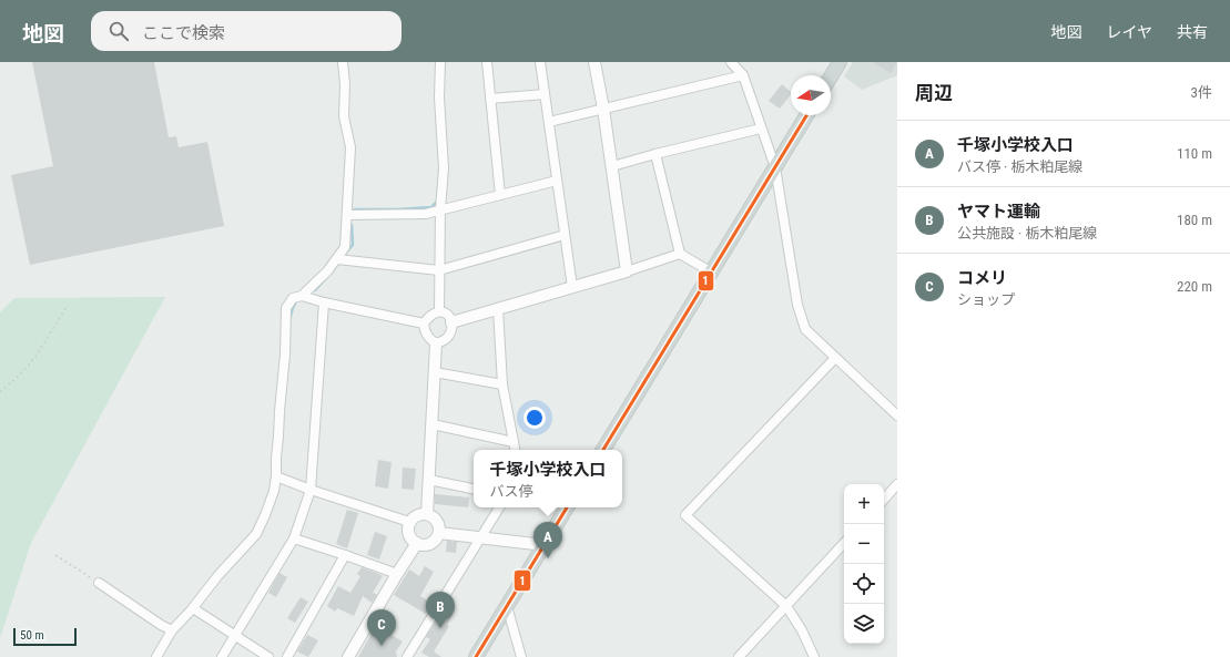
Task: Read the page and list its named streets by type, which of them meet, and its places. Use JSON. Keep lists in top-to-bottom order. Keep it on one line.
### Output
{"lines":["transit line 1"],"scale_bar":"50 m","north":"left","page":{"header":"地図","search":"ここで検索","nav":["地図","レイヤ","共有"],"heading":["周辺","3件"],"list":[{"mark":"A","name":"千塚小学校入口","note":"バス停 · 栃木粕尾線","value":"110 m"},{"mark":"B","name":"ヤマト運輸","note":"公共施設 · 栃木粕尾線","value":"180 m"},{"mark":"C","name":"コメリ","note":"ショップ","value":"220 m"}],"popup":["千塚小学校入口","バス停"],"map_buttons":["+","−"],"pins":["A","B","C"],"scale":"50 m"}}
